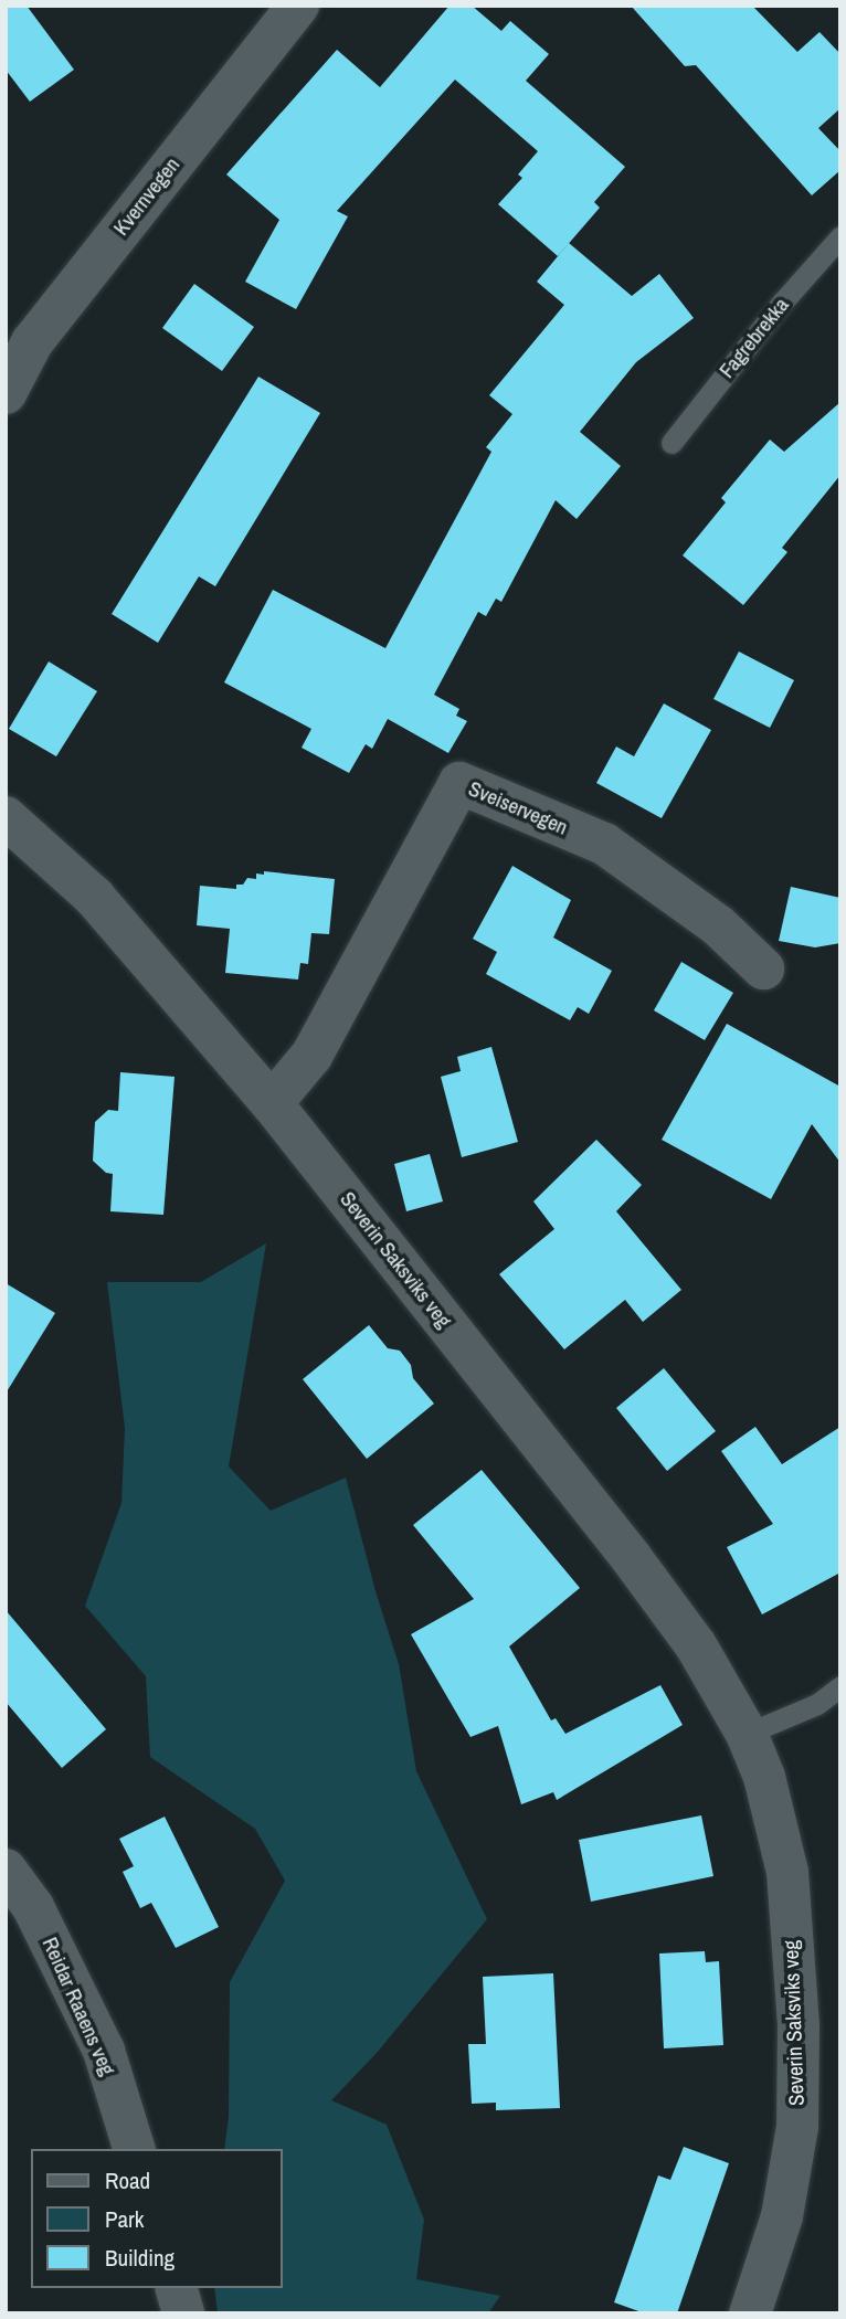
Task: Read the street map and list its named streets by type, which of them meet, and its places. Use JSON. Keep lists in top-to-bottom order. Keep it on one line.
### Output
{"streets":{"street":["Kvernvegen","Sveiservegen","Severin Saksviks veg","Reidar Raaens veg"],"lane":["Fagrebrekka"]},"crossings":[["Sveiservegen","Severin Saksviks veg"]],"legend":["Road","Park","Building"]}
